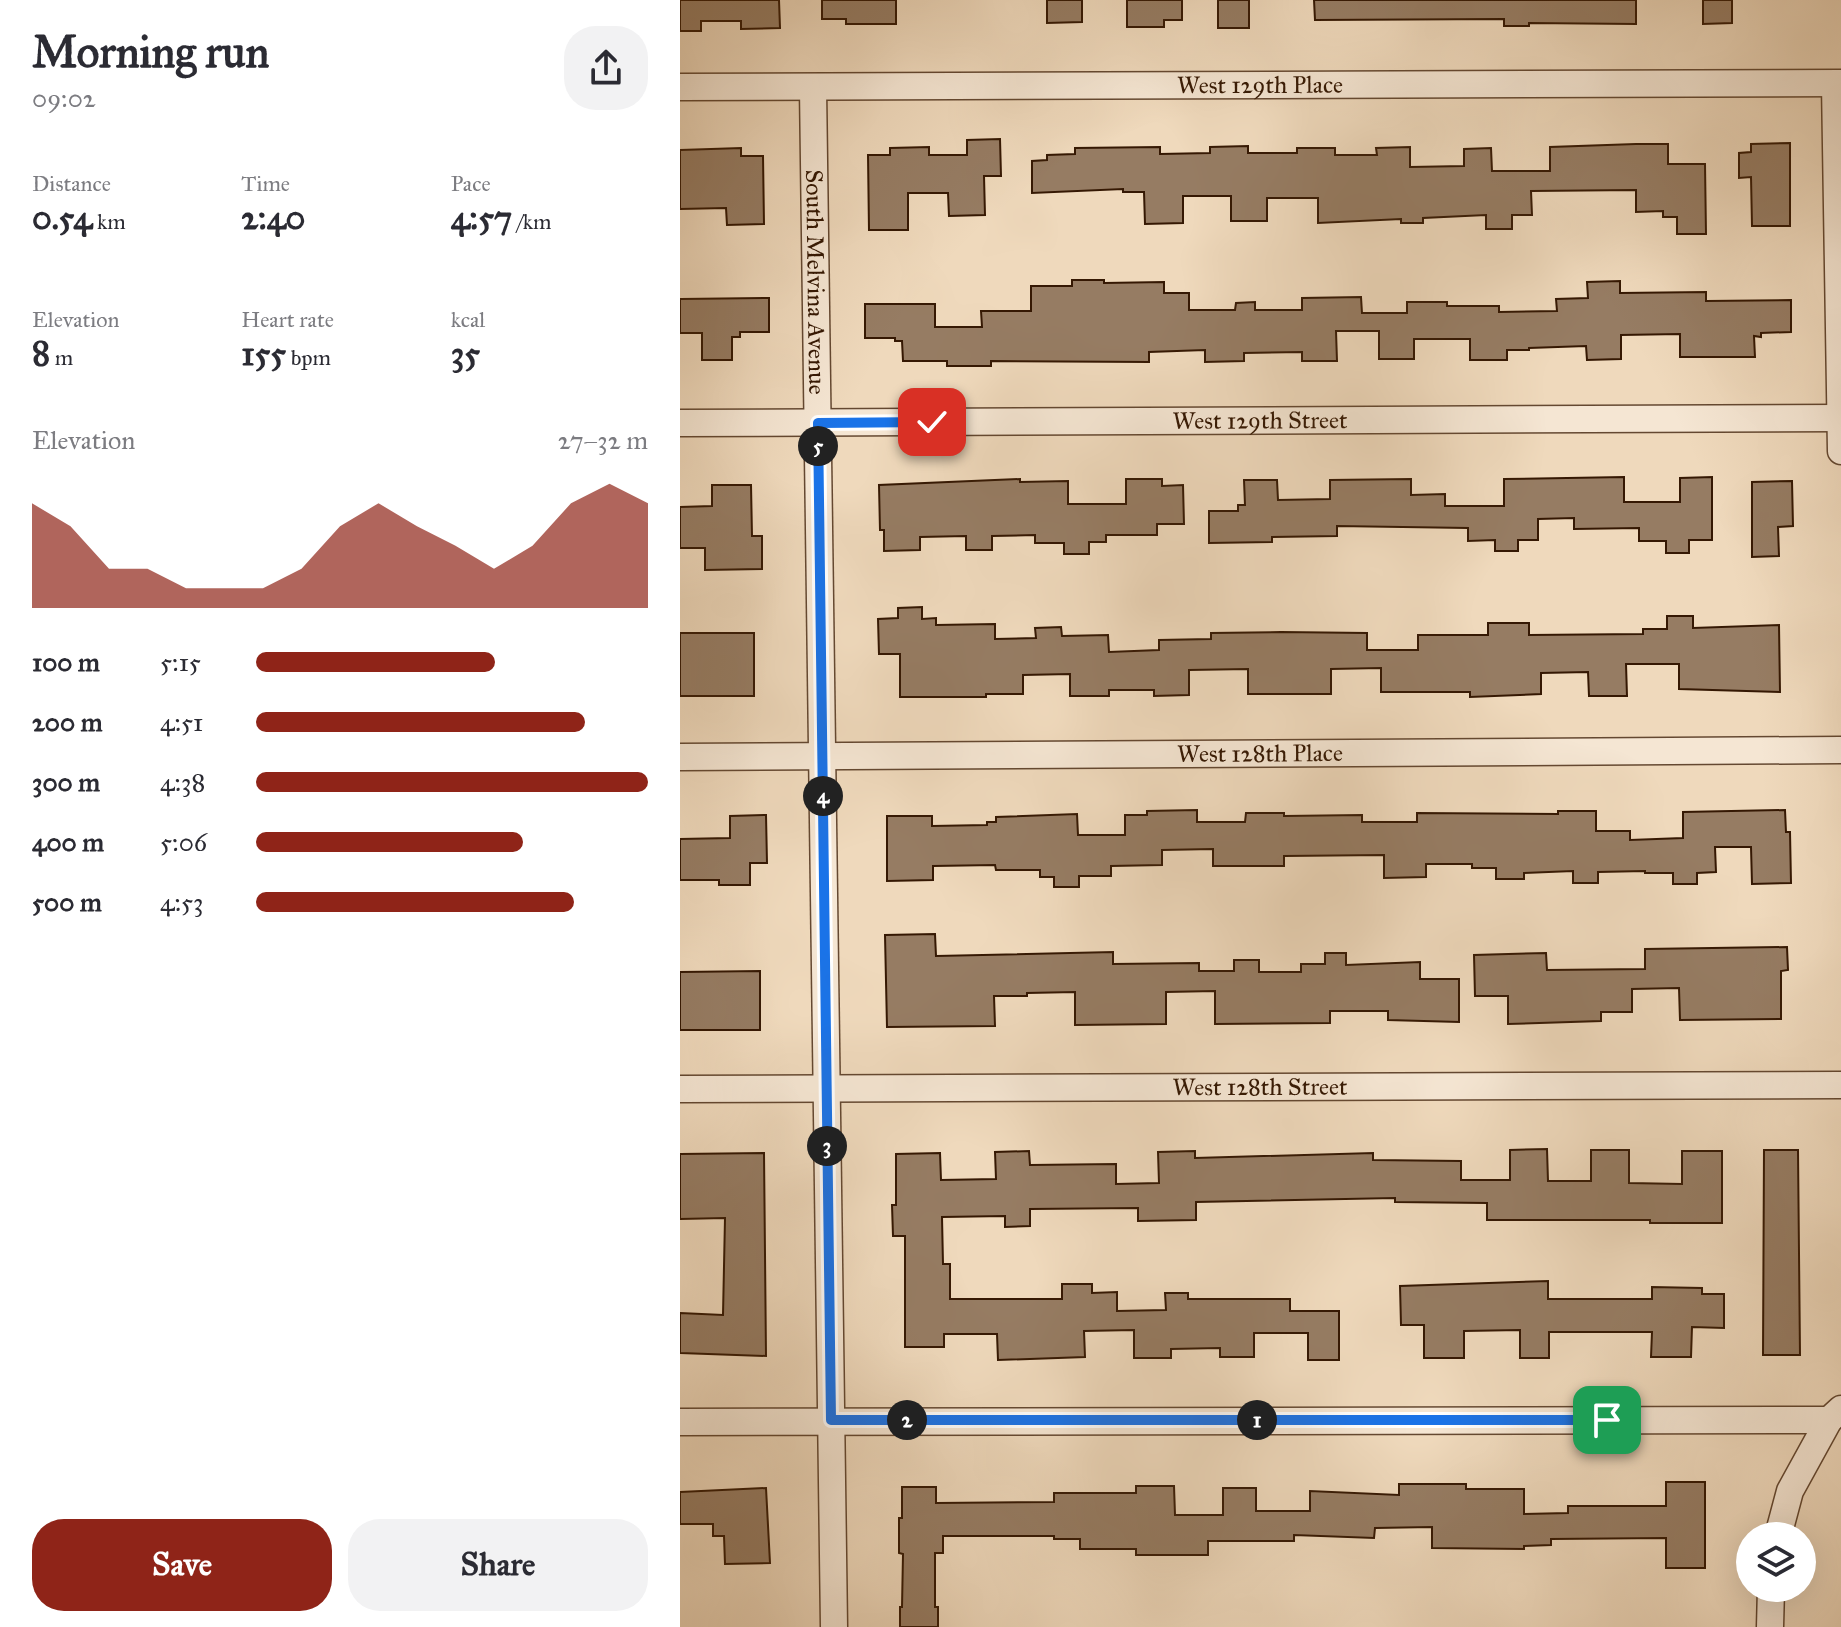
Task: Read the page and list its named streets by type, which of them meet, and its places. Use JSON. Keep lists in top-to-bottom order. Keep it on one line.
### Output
{"streets":{"street":["West 129th Place","South Melvina Avenue","West 129th Street","West 128th Place","West 128th Street"]},"crossings":[["West 129th Place","South Melvina Avenue"],["South Melvina Avenue","West 129th Street"],["South Melvina Avenue","West 128th Place"],["South Melvina Avenue","West 128th Street"]],"page":{"heading":["Morning run","09:02"],"stats":[["Distance","0.54 km"],["Time","2:40"],["Pace","4:57 /km"],["Elevation","8 m"],["Heart rate","155 bpm"],["kcal","35"]],"chart":["Elevation","27–32 m"],"pins":["5","4","3","1","2"],"list":[{"name":"100 m","note":"5:15"},{"name":"200 m","note":"4:51"},{"name":"300 m","note":"4:38"},{"name":"400 m","note":"5:06"},{"name":"500 m","note":"4:53"}],"buttons":["Save","Share"]}}
